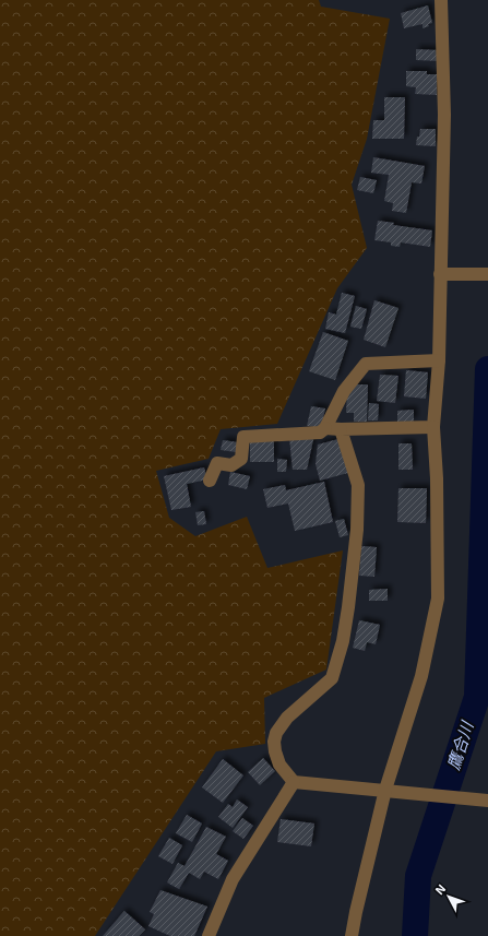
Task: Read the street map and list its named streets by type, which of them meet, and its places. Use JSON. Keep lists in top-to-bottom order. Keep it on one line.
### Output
{"water":["鷹合川"],"north":"top left"}
